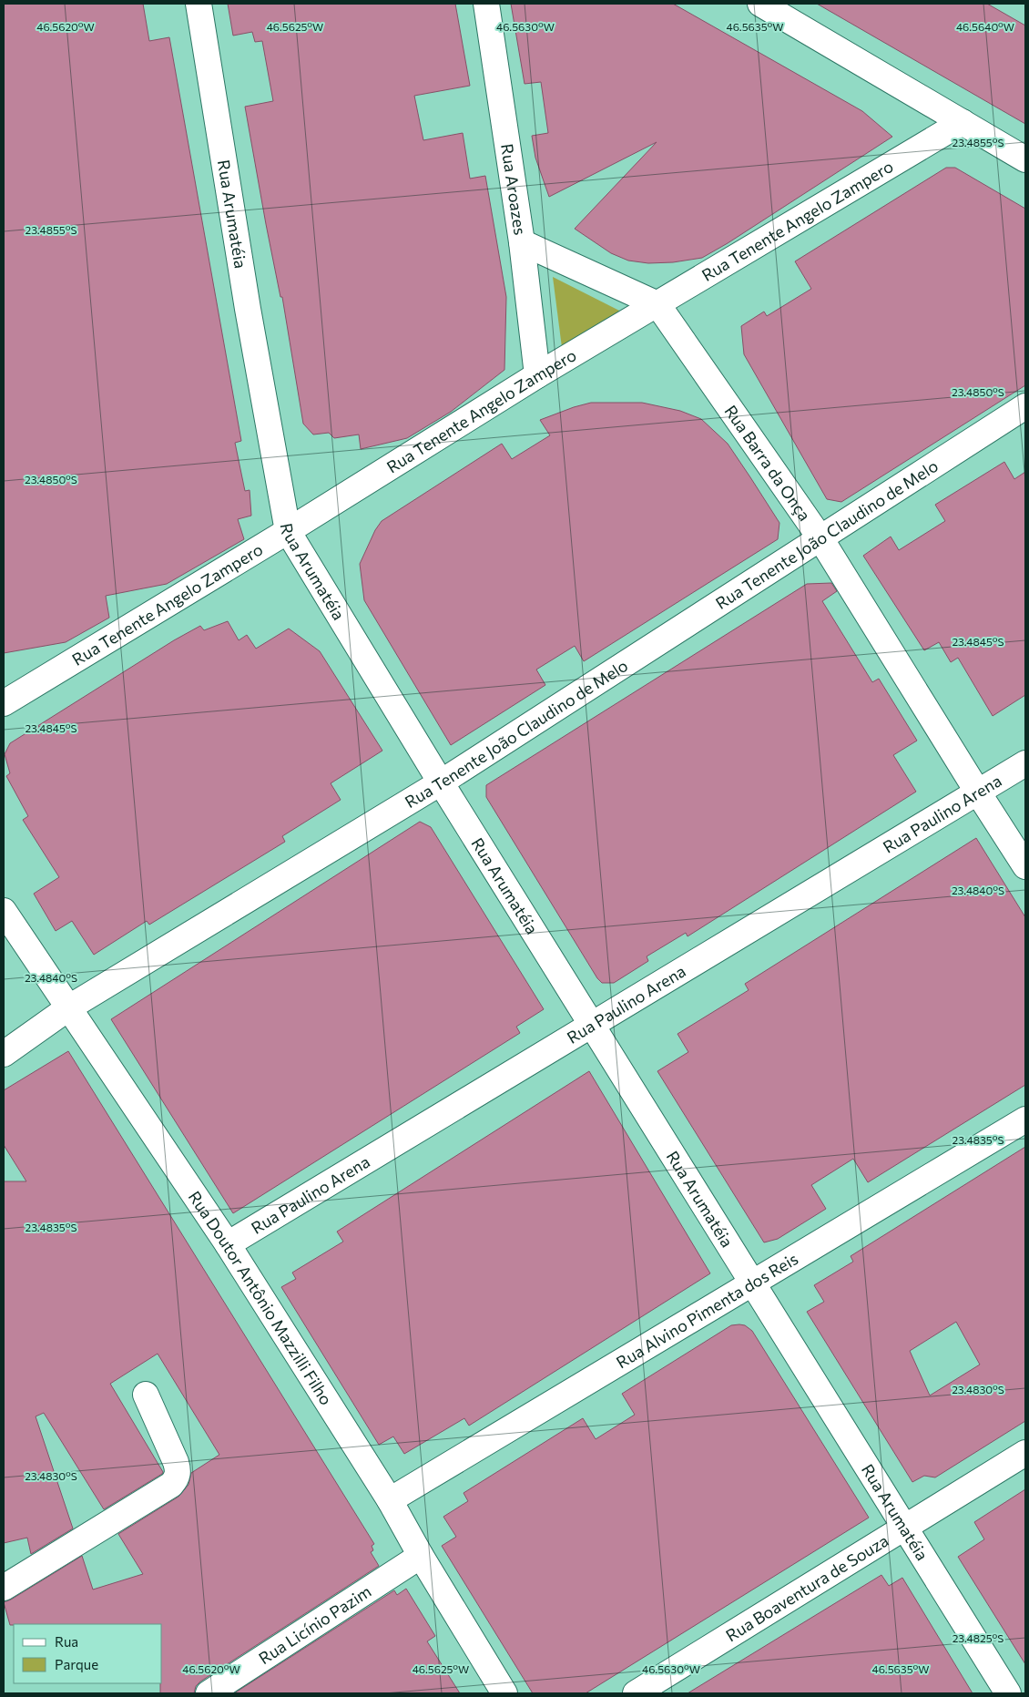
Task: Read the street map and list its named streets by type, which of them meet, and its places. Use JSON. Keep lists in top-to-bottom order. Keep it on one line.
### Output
{"streets":{"street":["Rua Aroazes","Rua Arumatéia","Rua Tenente Angelo Zampero","Rua Barra da Onça","Rua Tenente João Claudino de Melo","Rua Paulino Arena","Rua Doutor Antônio Mazzilli Filho","Rua Alvino Pimenta dos Reis","Rua Boaventura de Souza","Rua Licínio Pazim"]},"crossings":[["Rua Aroazes","Rua Tenente Angelo Zampero"],["Rua Arumatéia","Rua Tenente Angelo Zampero"],["Rua Arumatéia","Rua Tenente João Claudino de Melo"],["Rua Arumatéia","Rua Paulino Arena"],["Rua Arumatéia","Rua Alvino Pimenta dos Reis"],["Rua Arumatéia","Rua Boaventura de Souza"],["Rua Tenente Angelo Zampero","Rua Barra da Onça"],["Rua Barra da Onça","Rua Tenente João Claudino de Melo"],["Rua Barra da Onça","Rua Paulino Arena"],["Rua Tenente João Claudino de Melo","Rua Doutor Antônio Mazzilli Filho"],["Rua Paulino Arena","Rua Doutor Antônio Mazzilli Filho"],["Rua Doutor Antônio Mazzilli Filho","Rua Alvino Pimenta dos Reis"],["Rua Doutor Antônio Mazzilli Filho","Rua Licínio Pazim"]],"legend":["Rua","Parque"],"coordinates":["46.5620°W","46.5625°W","46.5630°W","46.5635°W","46.5640°W","23.4855°S","23.4850°S","23.4845°S","23.4840°S","23.4835°S","23.4830°S","23.4825°S"]}
